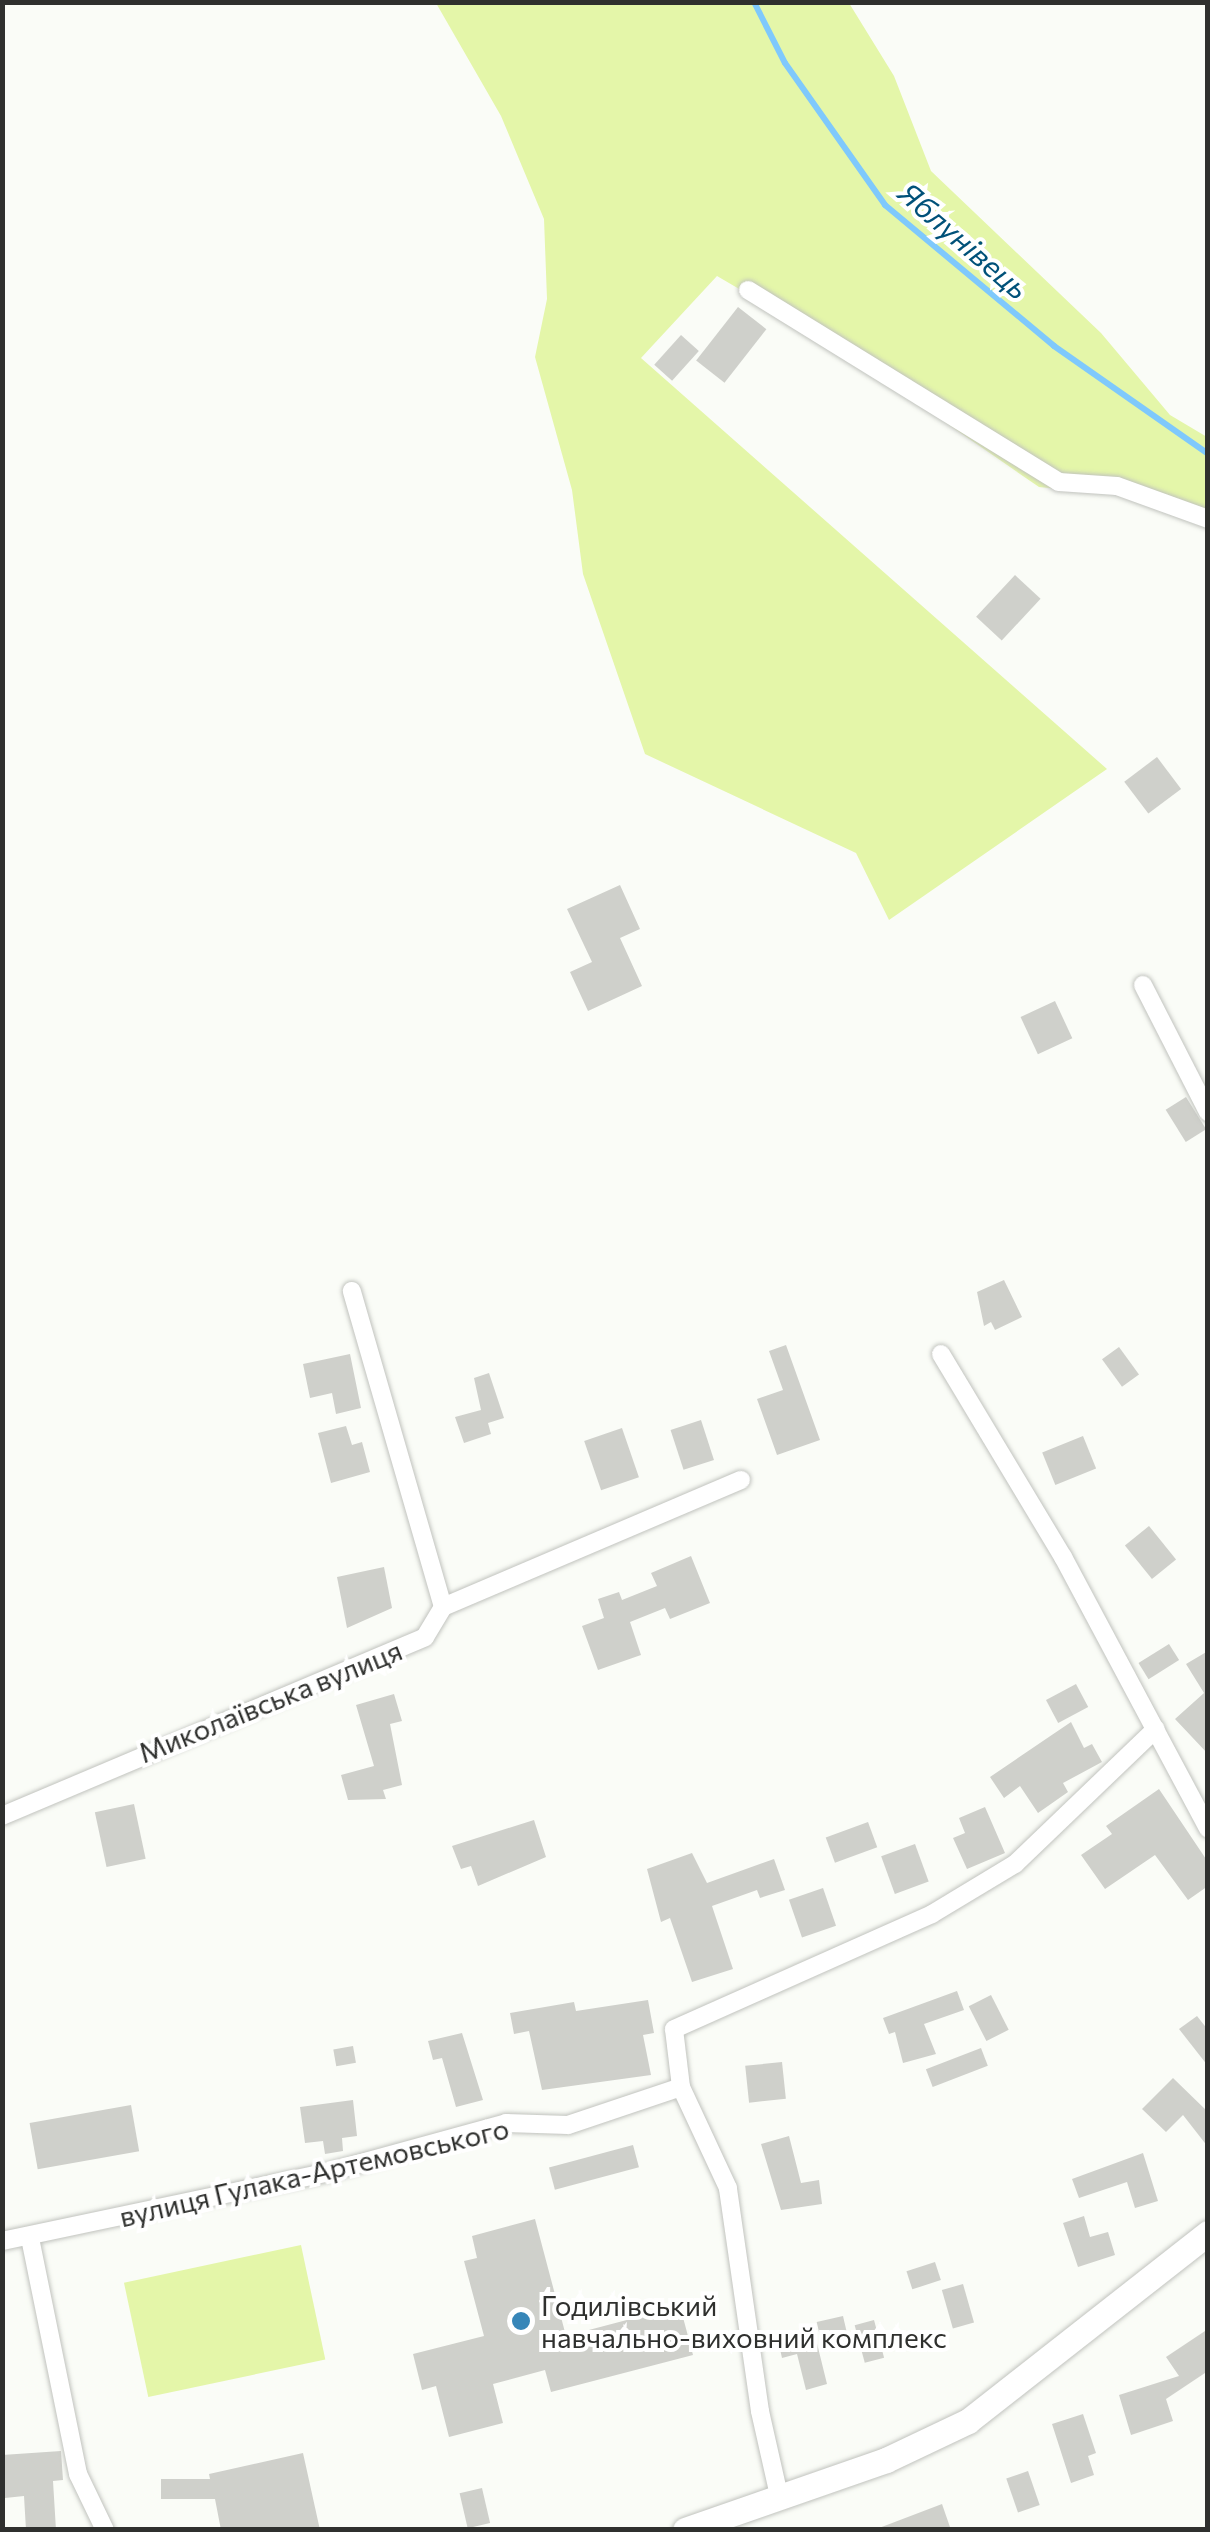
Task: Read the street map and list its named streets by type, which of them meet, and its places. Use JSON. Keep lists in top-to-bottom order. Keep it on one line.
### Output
{"streets":{"street":["Миколаївська вулиця","вулиця Гулака-Артемовського"]},"water":["Яблунівець"],"places":["Годилівський навчально-виховний комплекс"]}
